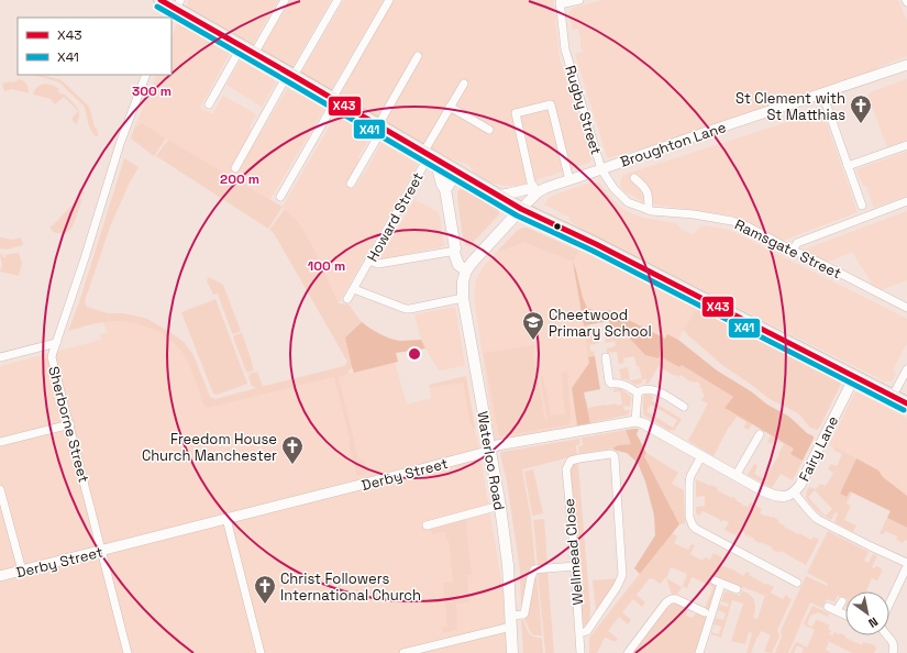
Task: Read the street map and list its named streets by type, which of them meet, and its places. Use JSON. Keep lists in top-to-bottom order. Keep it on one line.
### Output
{"streets":{"main road":["Waterloo Road"],"street":["Rugby Street","Broughton Lane","Howard Street","Ramsgate Street","Sherborne Street","Fairy Lane","Derby Street","Wellmead Close"]},"crossings":[["Rugby Street","Broughton Lane"],["Rugby Street","Ramsgate Street"],["Broughton Lane","Ramsgate Street"],["Sherborne Street","Derby Street"],["Waterloo Road","Derby Street"]],"places":{"church":["St Clement with St Matthias","Freedom House Church Manchester","Christ Followers International Church"],"school or university":["Cheetwood Primary School"]},"lines":["transit line X43","transit line X41"],"legend":["X43","X41"],"north":"bottom right","rings":["300 m","200 m","100 m"]}
